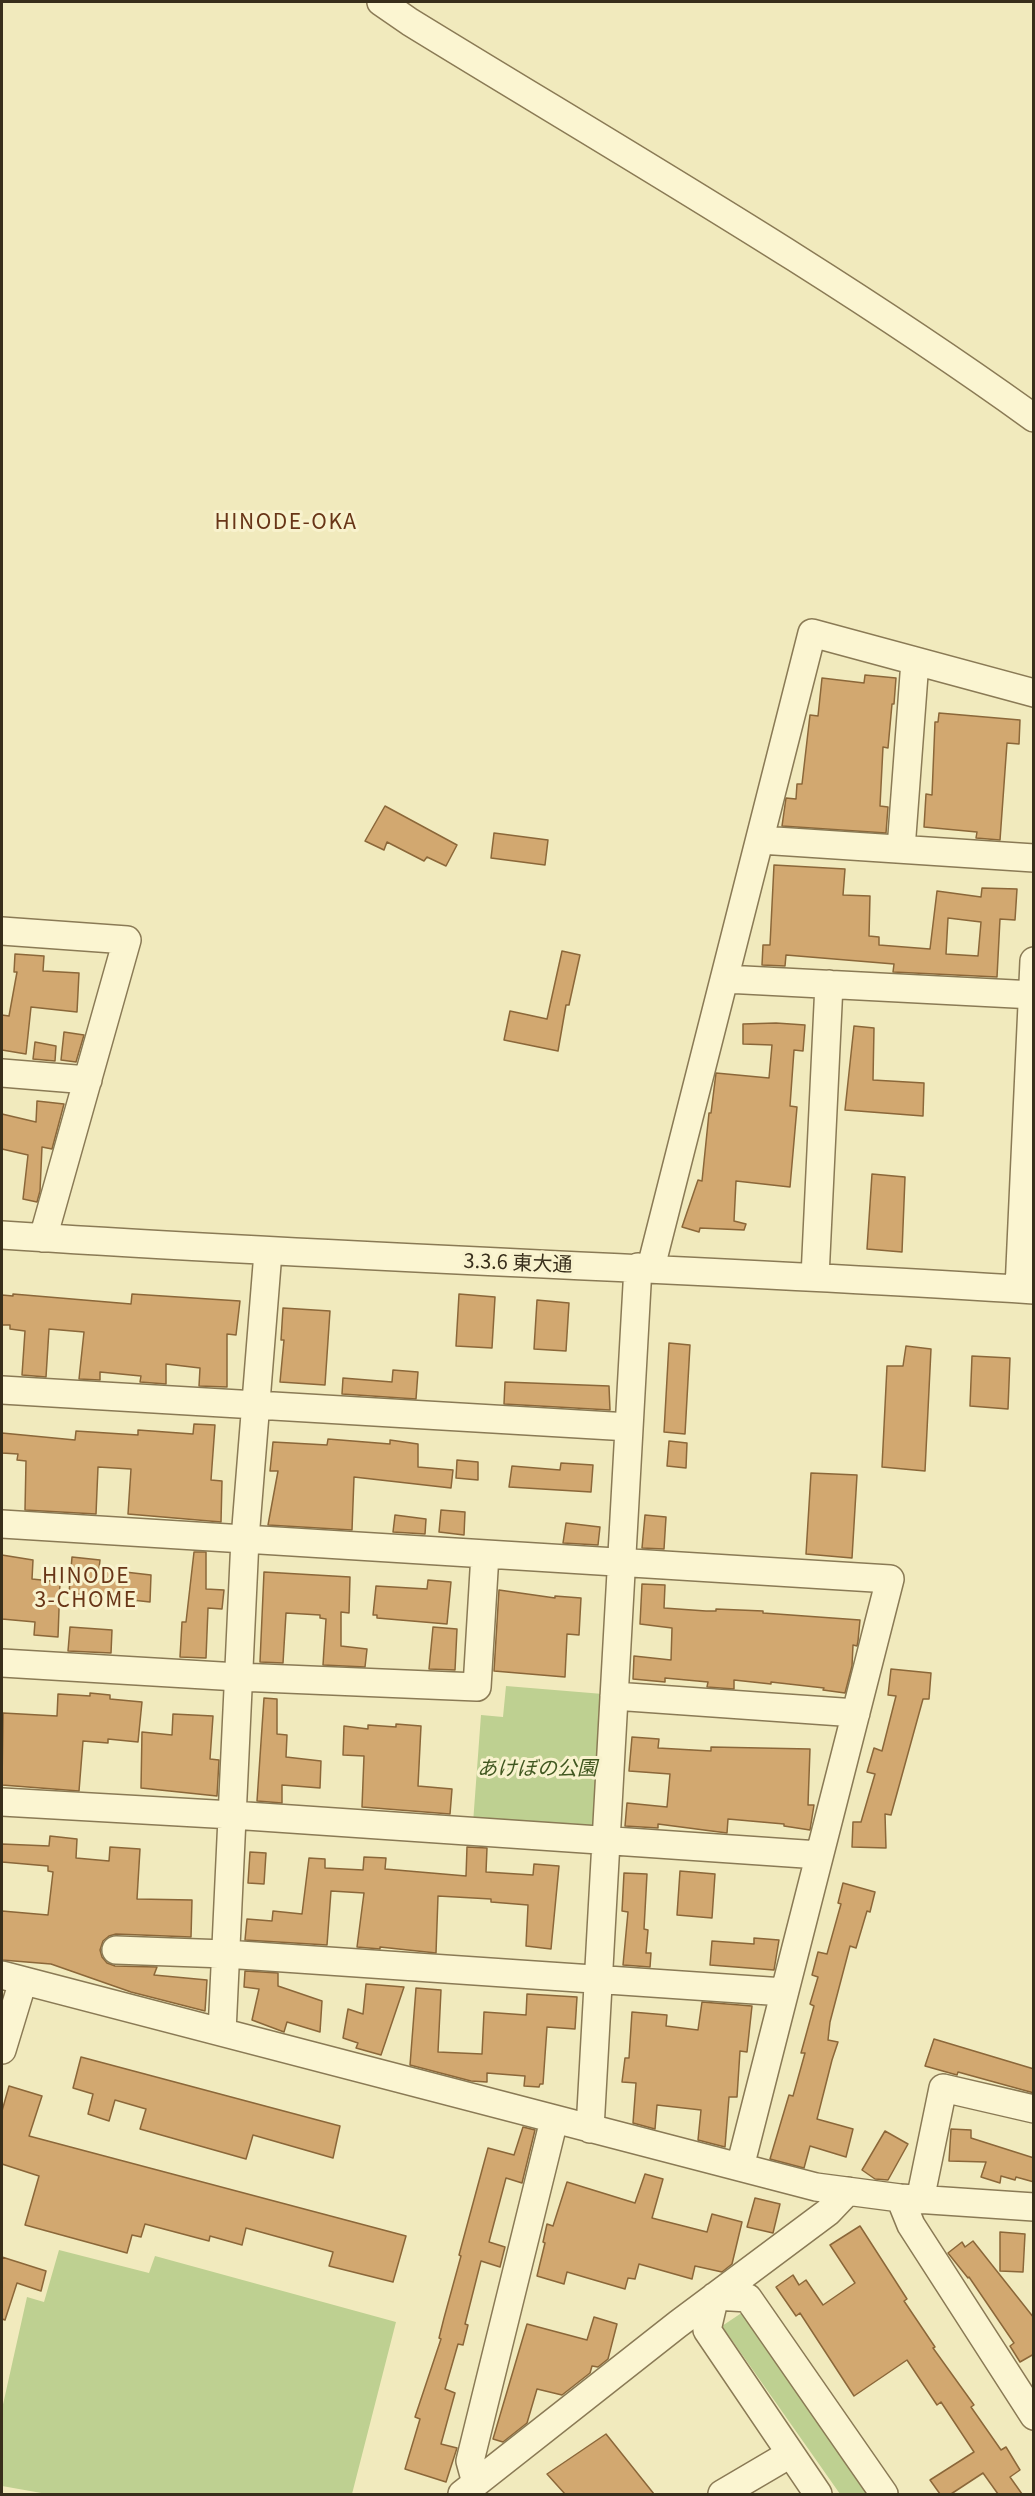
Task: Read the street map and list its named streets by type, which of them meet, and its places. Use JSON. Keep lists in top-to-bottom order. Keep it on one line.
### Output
{"streets":{"street":["3.3.6 東大通"]},"districts":["HINODE-OKA","HINODE 3-CHOME"],"parks":["あけぼの公園"]}
